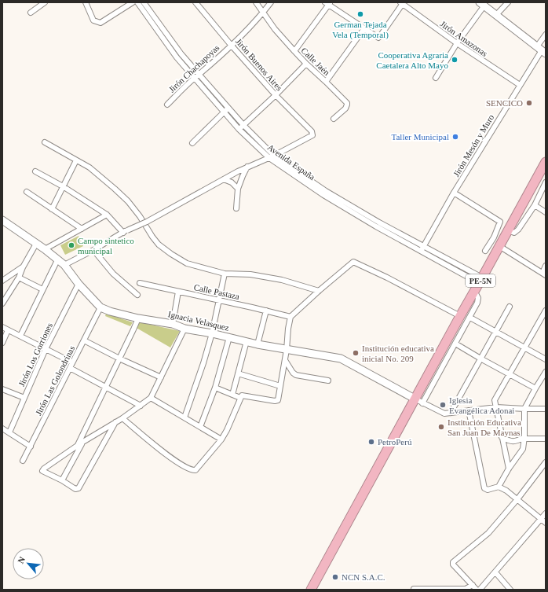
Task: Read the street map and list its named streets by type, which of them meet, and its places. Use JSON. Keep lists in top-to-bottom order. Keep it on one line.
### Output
{"streets":{"highway":["PE-5N"],"main road":["Ignacia Velasquez"],"street":["Jirón Amazonas","Calle Jaén","Jirón Buenos Aires","Jirón Chachapoyas","Jirón Mesón y Muro","Avenida España","Calle Pastaza","Jirón Los Gorriones","Jirón Las Golondrinas"]},"crossings":[["Jirón Amazonas","Jirón Mesón y Muro"],["Calle Jaén","Jirón Chachapoyas"],["Jirón Buenos Aires","Jirón Chachapoyas"],["Jirón Buenos Aires","Avenida España"],["Jirón Chachapoyas","Avenida España"],["Jirón Mesón y Muro","Avenida España"],["Avenida España","PE-5N"],["PE-5N","Ignacia Velasquez"],["Ignacia Velasquez","Jirón Los Gorriones"],["Ignacia Velasquez","Jirón Las Golondrinas"]],"places":["German Tejada Vela (Temporal)","Cooperativa Agraria Caetalera Alto Mayo","SENCICO","Taller Municipal","Campo sintetico municipal","Institución educativa inicial No. 209","Iglesia Evangélica Adonai","Institución Educativa San Juan De Maynas","PetroPerú","NCN S.A.C."],"north":"top left"}
